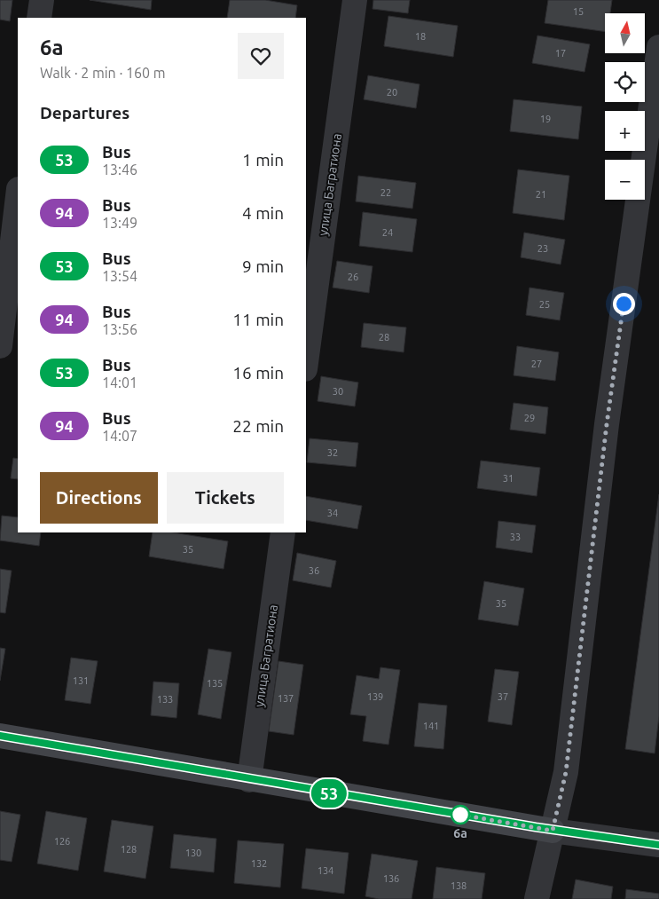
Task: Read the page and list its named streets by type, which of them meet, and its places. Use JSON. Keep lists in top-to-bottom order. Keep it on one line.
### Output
{"streets":{"street":["улица Багратиона"]},"places":["6а"],"lines":["bus line 53"],"house_numbers":["15","18","17","20","19","22","21","24","23","26","25","28","27","30","29","32","31","34","33","35","36","35","131","135","139","37","137","133","141","126","128","130","132","134","136","138"],"north":"top","page":{"on_map":"53","map_buttons":["+","−"],"heading":[["6а","Walk · 2 min · 160 m"],"Departures"],"list":[{"mark":"53","name":"Bus","note":"13:46","value":"1 min"},{"mark":"94","name":"Bus","note":"13:49","value":"4 min"},{"mark":"53","name":"Bus","note":"13:54","value":"9 min"},{"mark":"94","name":"Bus","note":"13:56","value":"11 min"},{"mark":"53","name":"Bus","note":"14:01","value":"16 min"},{"mark":"94","name":"Bus","note":"14:07","value":"22 min"}],"buttons":["Directions","Tickets"]}}
